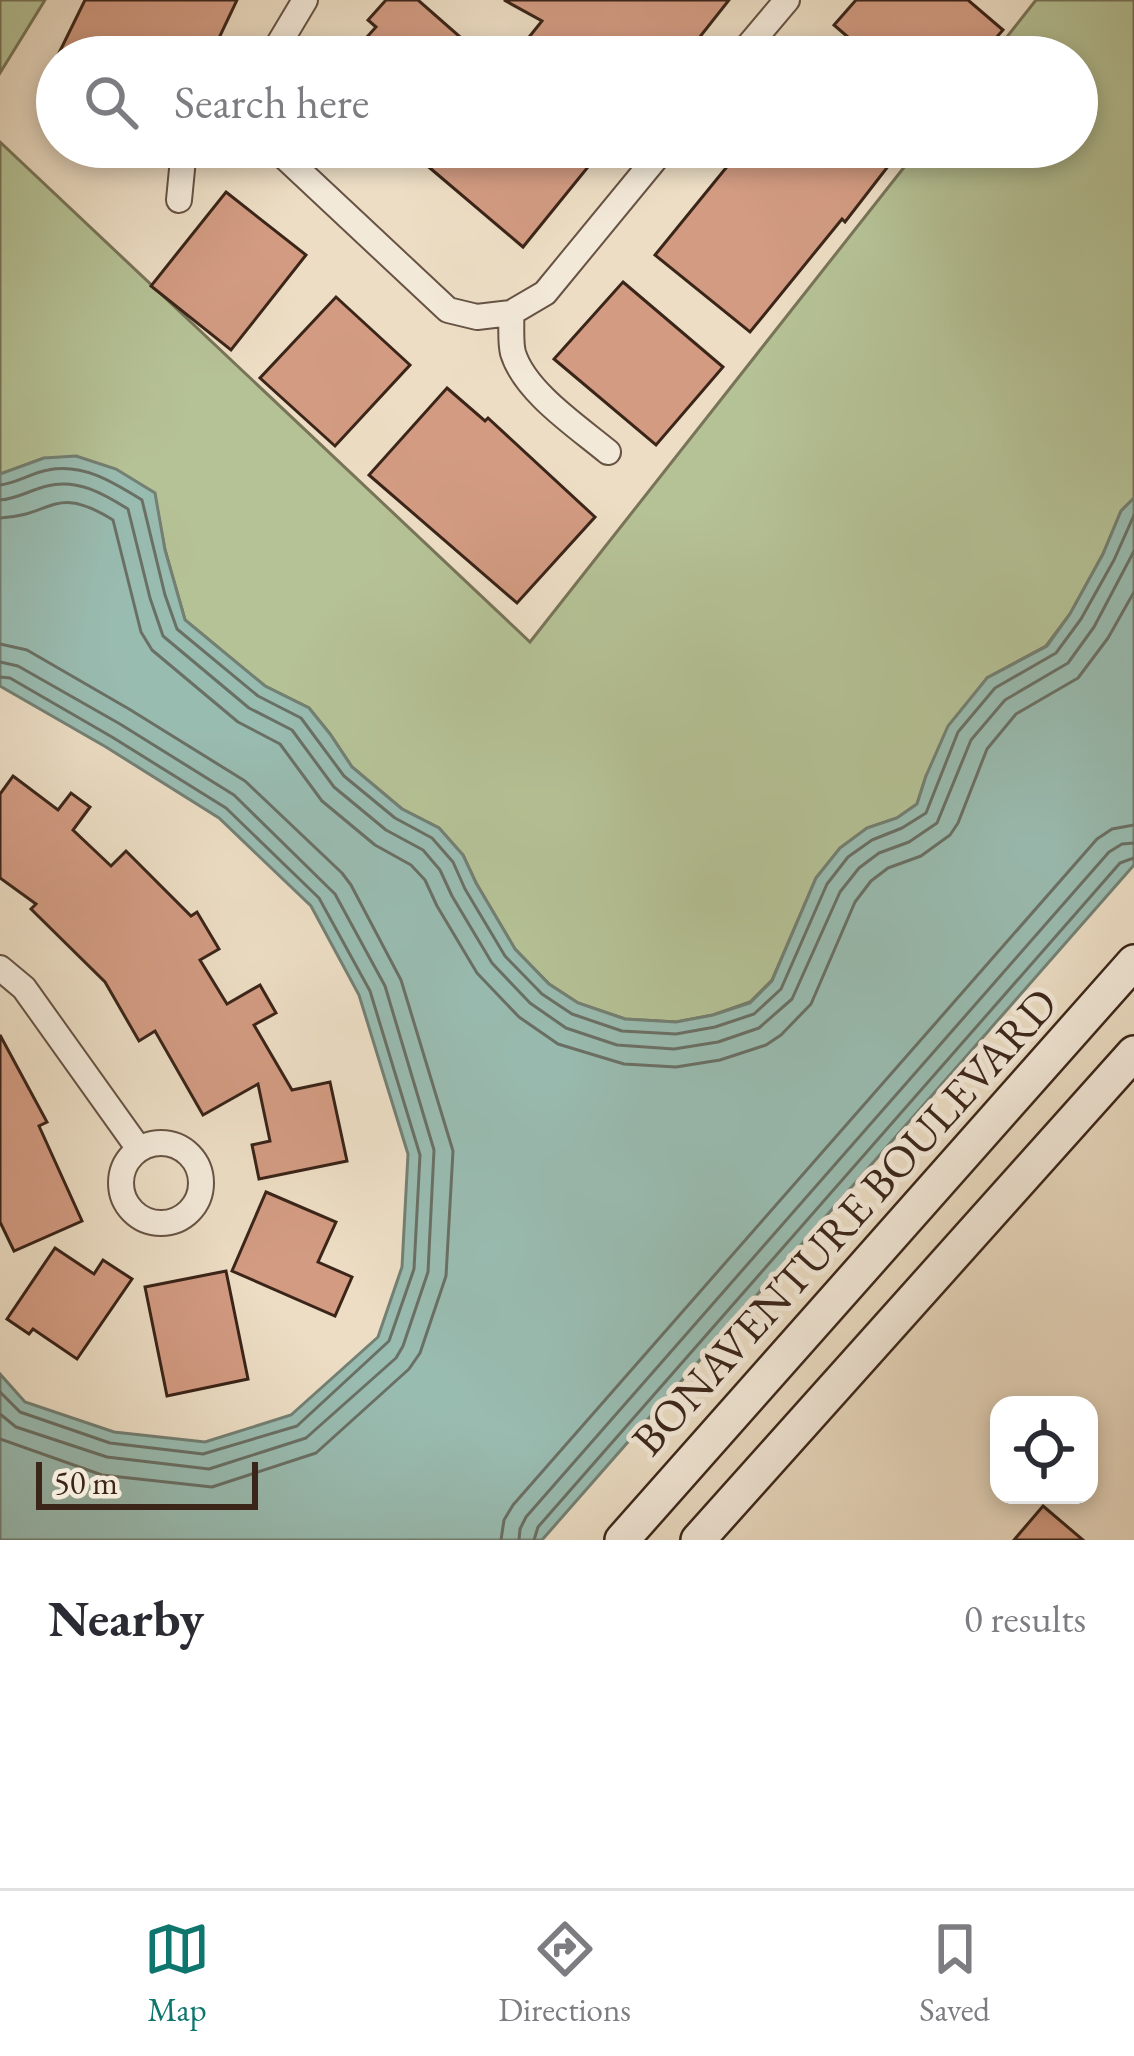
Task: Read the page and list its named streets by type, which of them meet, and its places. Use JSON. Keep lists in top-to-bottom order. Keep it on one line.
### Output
{"streets":{"main road":["BONAVENTURE BOULEVARD"]},"scale_bar":"50 m","page":{"search":"Search here","scale":"50 m","heading":["Nearby","0 results"],"nav":["Map","Directions","Saved"]}}
